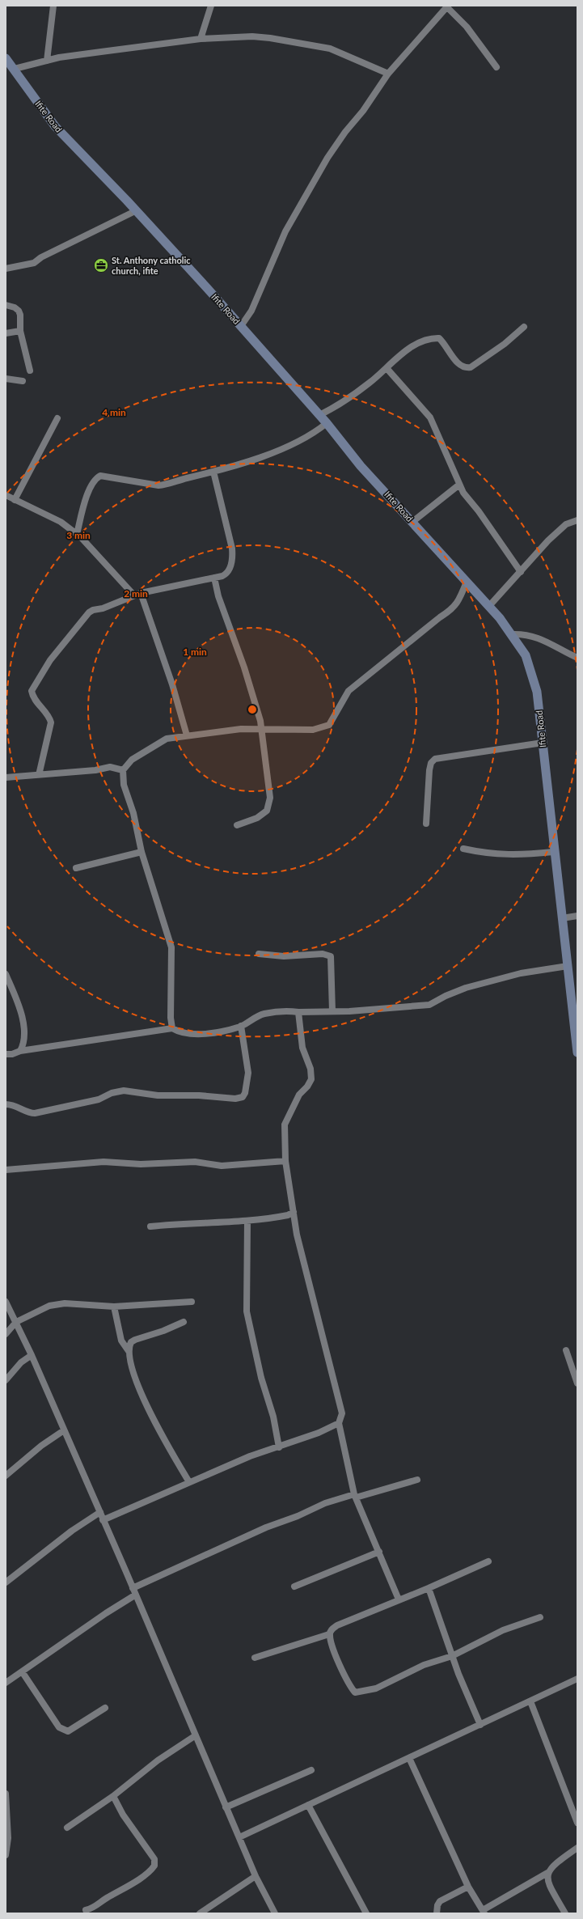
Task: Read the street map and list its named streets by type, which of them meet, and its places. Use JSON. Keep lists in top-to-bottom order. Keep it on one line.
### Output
{"streets":{"street":["Ifite Road"]},"places":{"office":["St. Anthony catholic church, ifite"]},"rings":["4 min","3 min","2 min","1 min"]}
